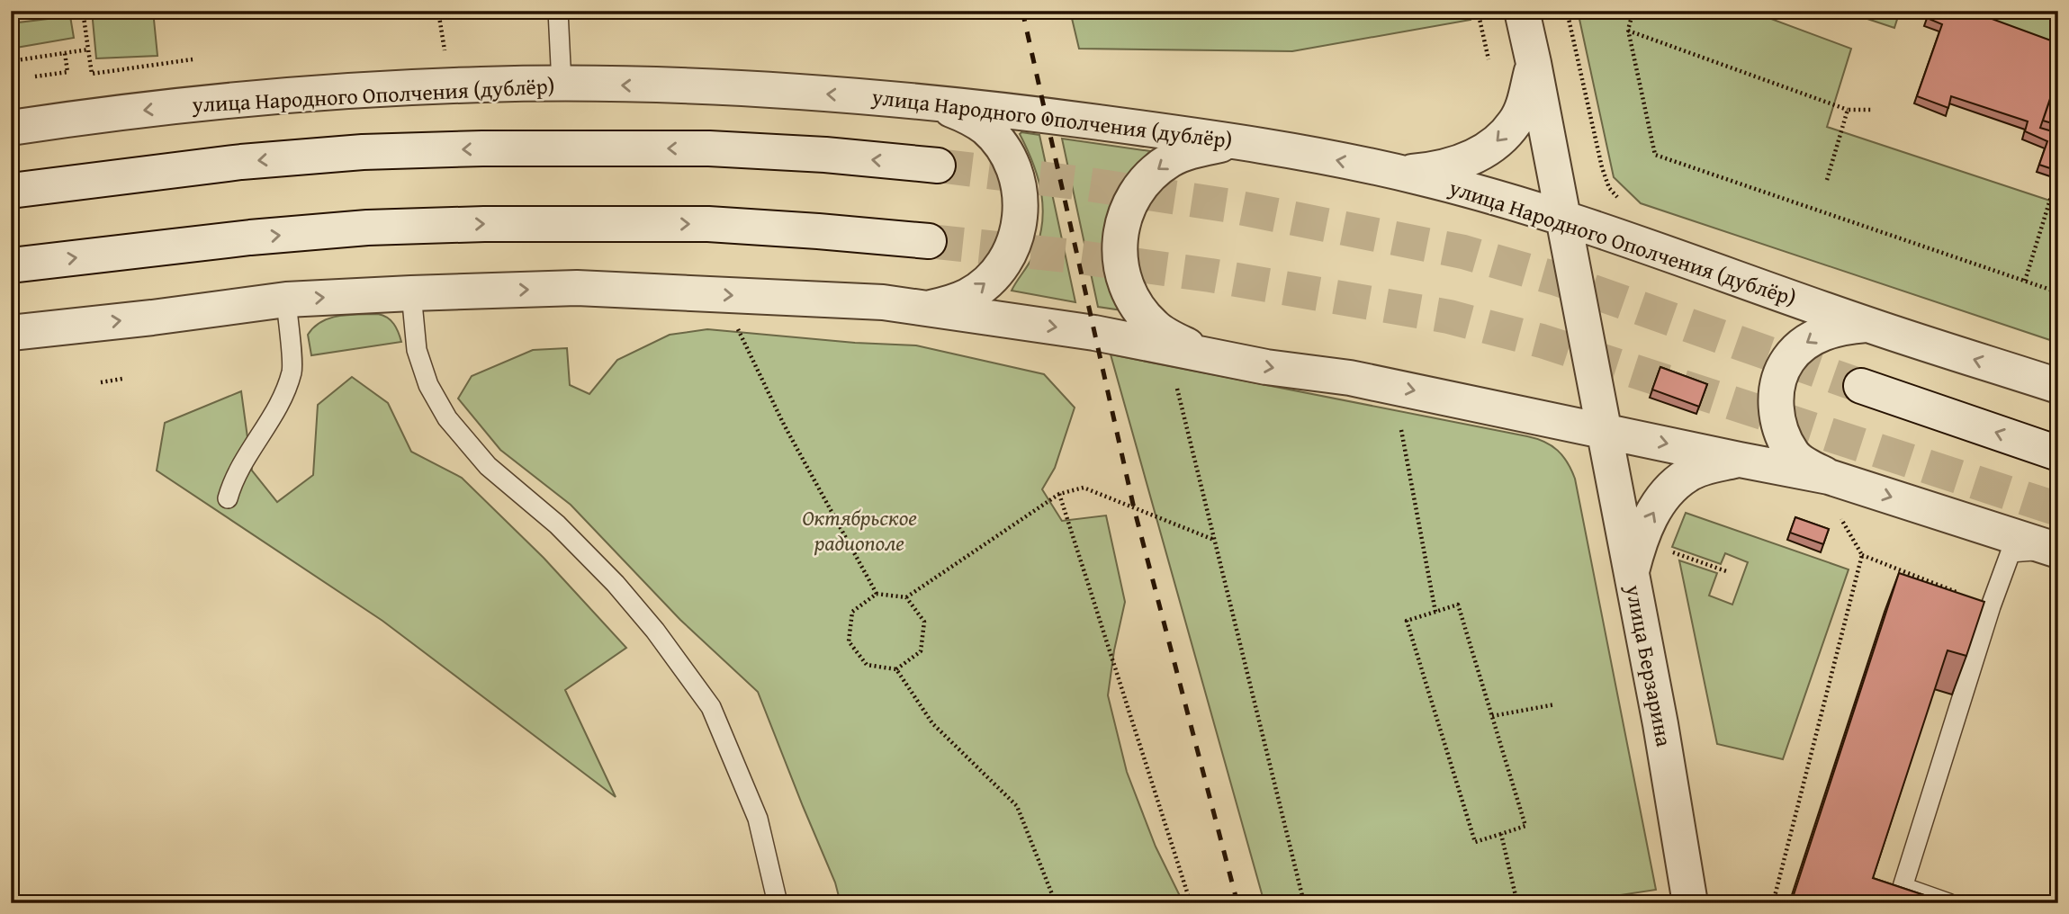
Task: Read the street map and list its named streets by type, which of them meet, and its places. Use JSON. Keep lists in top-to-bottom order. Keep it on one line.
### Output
{"streets":{"street":["улица Народного Ополчения (дублёр)","улица Берзарина"]},"crossings":[["улица Народного Ополчения (дублёр)","улица Берзарина"]],"parks":["Октябрьское радиополе"]}
